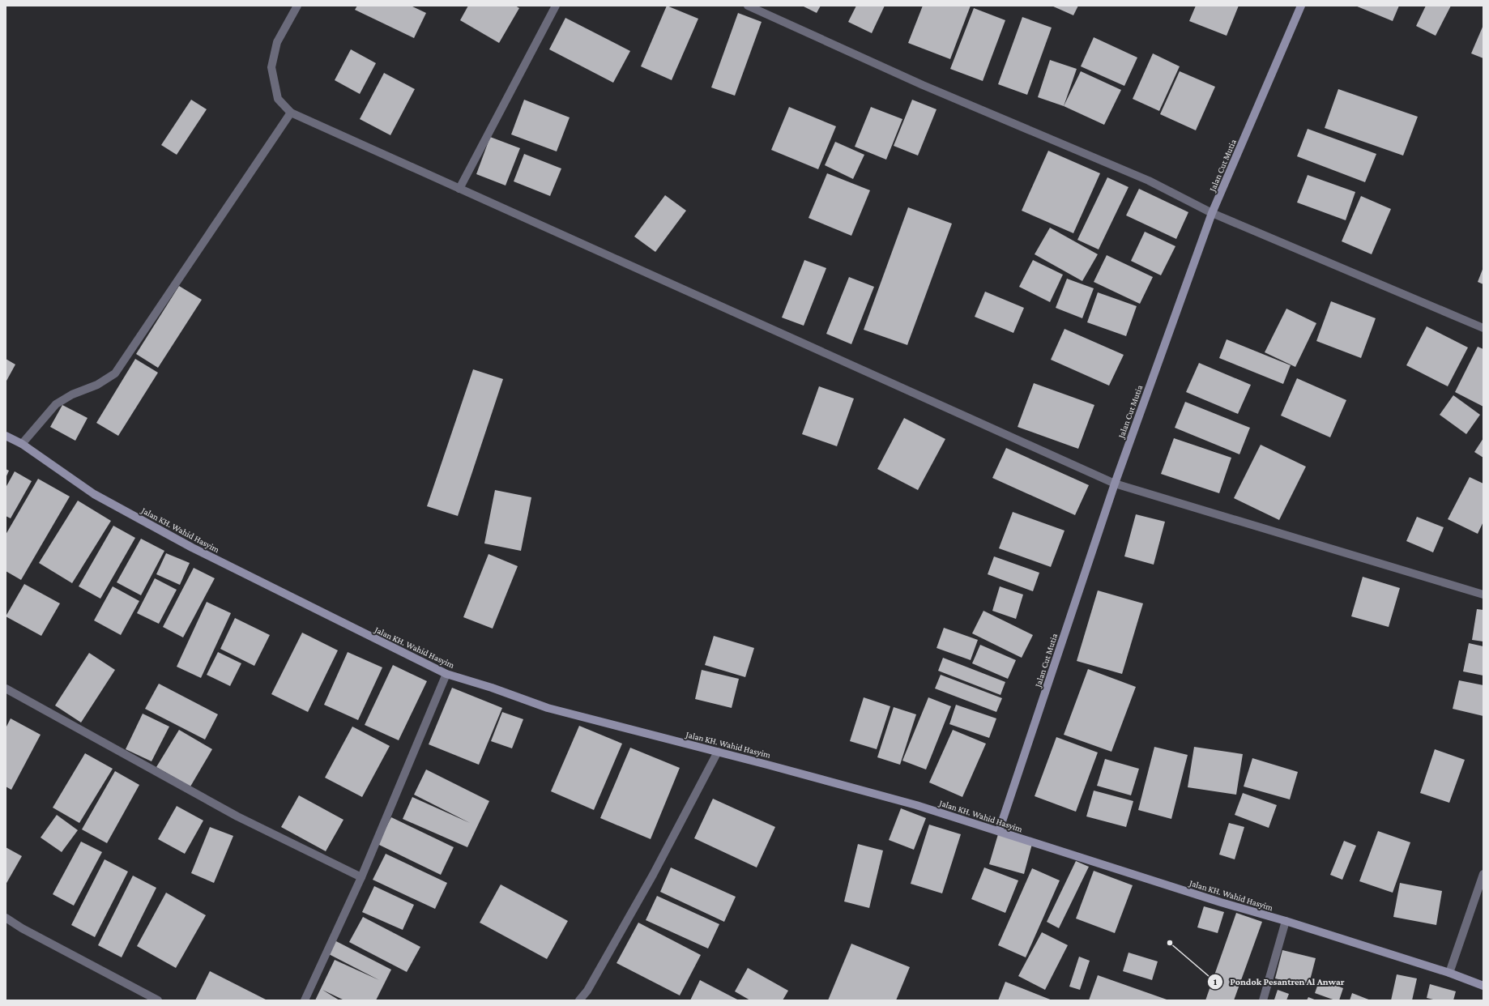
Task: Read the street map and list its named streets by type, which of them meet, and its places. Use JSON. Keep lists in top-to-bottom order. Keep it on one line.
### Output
{"streets":{"street":["Jalan Cut Mutia","Jalan KH. Wahid Hasyim"]},"crossings":[["Jalan Cut Mutia","Jalan KH. Wahid Hasyim"]],"places":["Pondok Pesantren Al Anwar"]}
